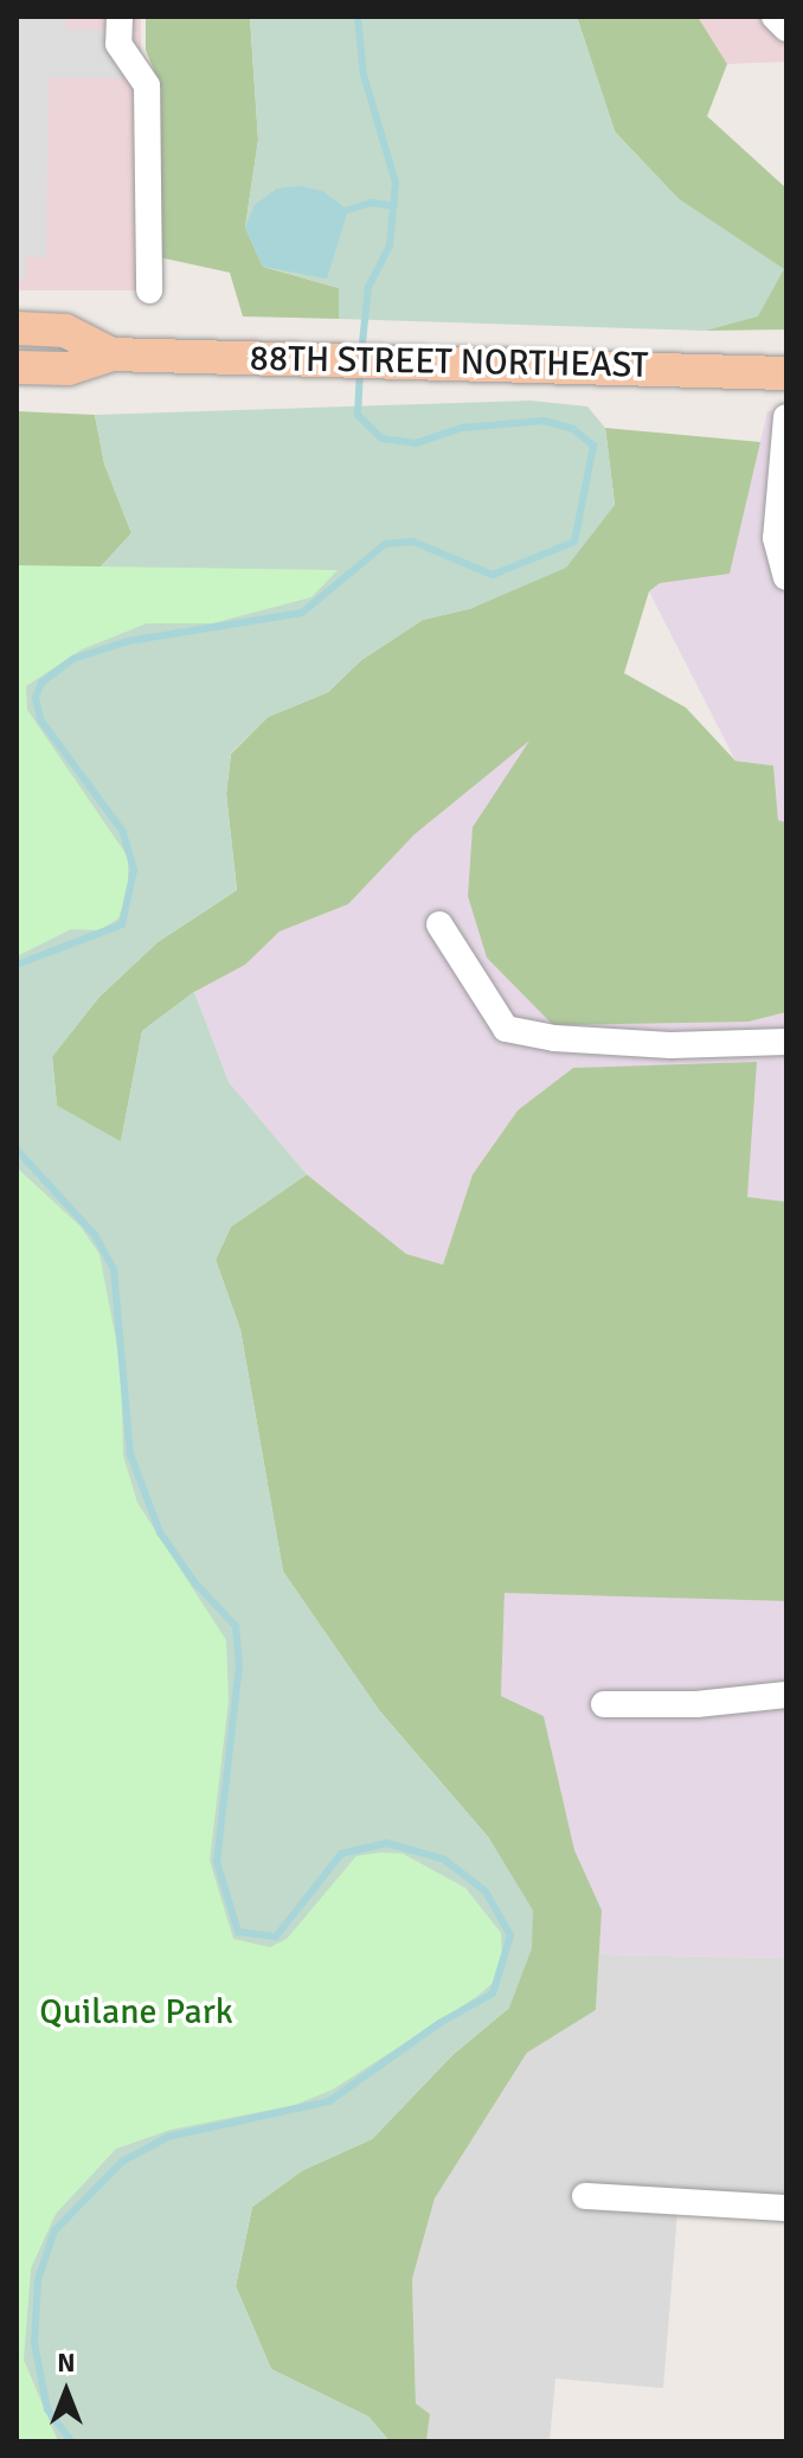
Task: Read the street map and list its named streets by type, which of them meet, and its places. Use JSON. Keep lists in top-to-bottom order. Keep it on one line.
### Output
{"streets":{"main road":["88TH STREET NORTHEAST"]},"parks":["Quilane Park"],"north":"top"}
